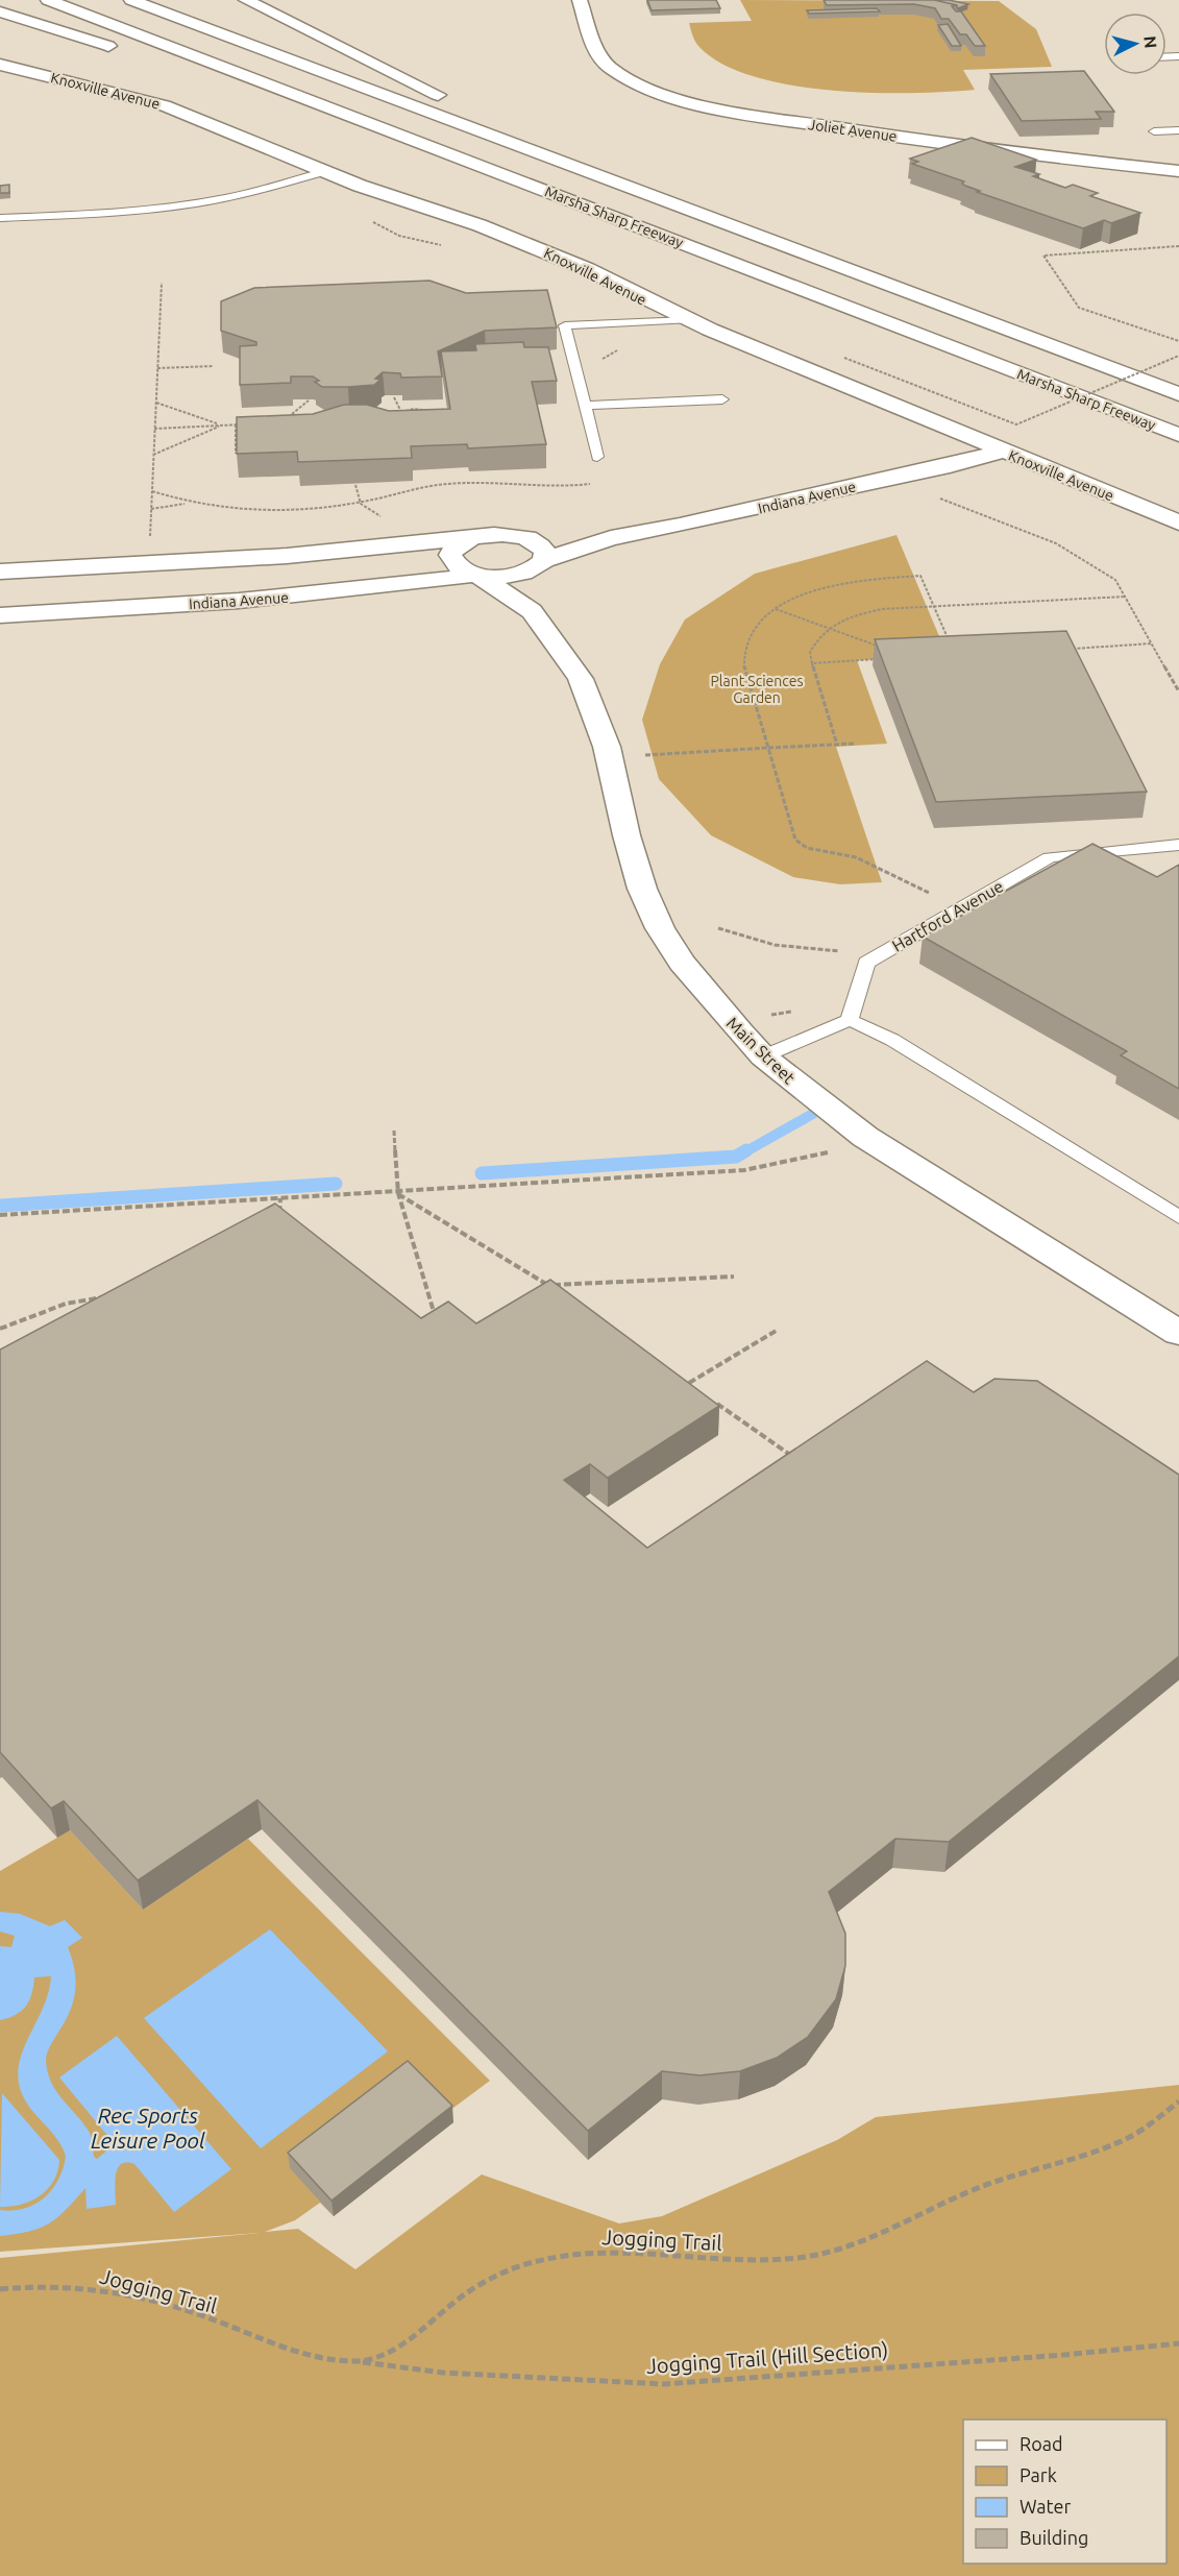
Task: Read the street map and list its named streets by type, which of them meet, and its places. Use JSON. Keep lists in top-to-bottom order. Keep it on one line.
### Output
{"streets":{"main road":["Knoxville Avenue","Joliet Avenue","Marsha Sharp Freeway","Indiana Avenue","Main Street"],"lane":["Hartford Avenue"],"path":["Jogging Trail","Jogging Trail (Hill Section)"]},"crossings":[["Knoxville Avenue","Indiana Avenue"],["Indiana Avenue","Main Street"],["Jogging Trail","Jogging Trail (Hill Section)"]],"water":["Rec Sports Leisure Pool"],"parks":["Plant Sciences Garden"],"legend":["Road","Park","Water","Building"],"north":"right"}
